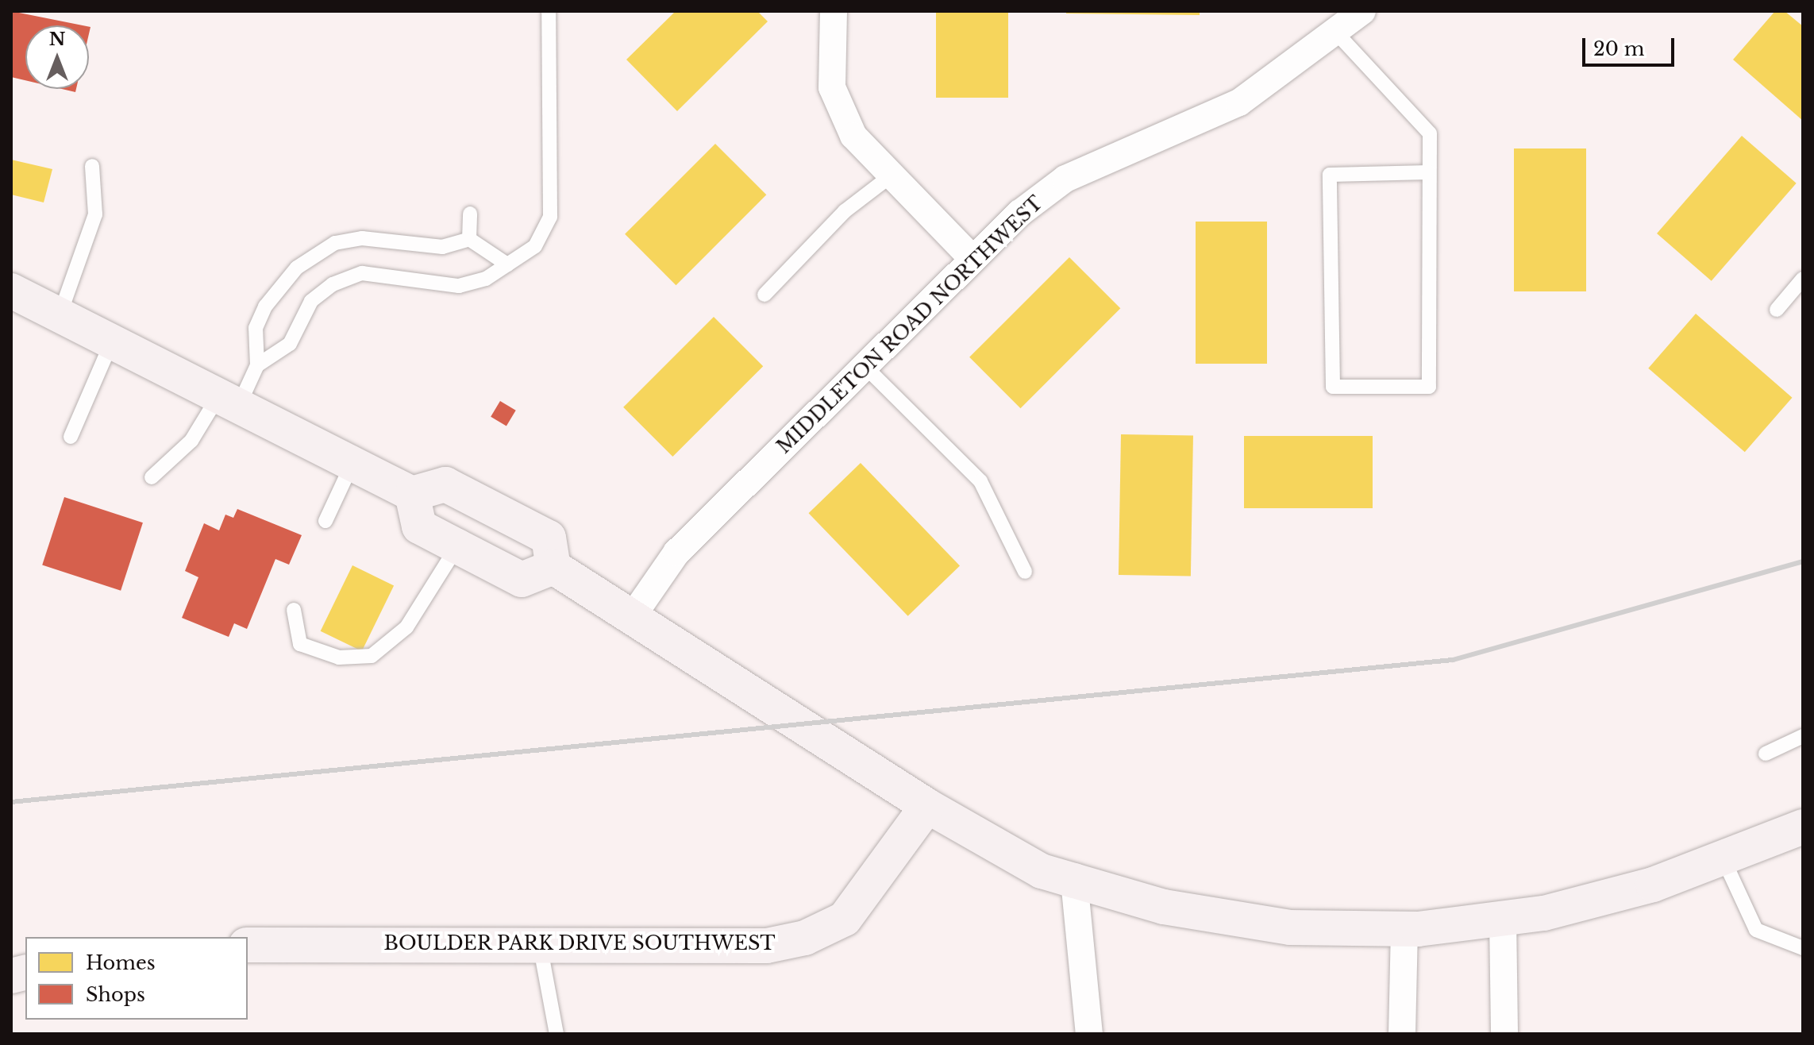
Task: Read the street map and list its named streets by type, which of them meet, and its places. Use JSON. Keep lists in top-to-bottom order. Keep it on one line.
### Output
{"streets":{"main road":["BOULDER PARK DRIVE SOUTHWEST"],"street":["MIDDLETON ROAD NORTHWEST"]},"legend":["Homes","Shops"],"scale_bar":"20 m","north":"top"}
